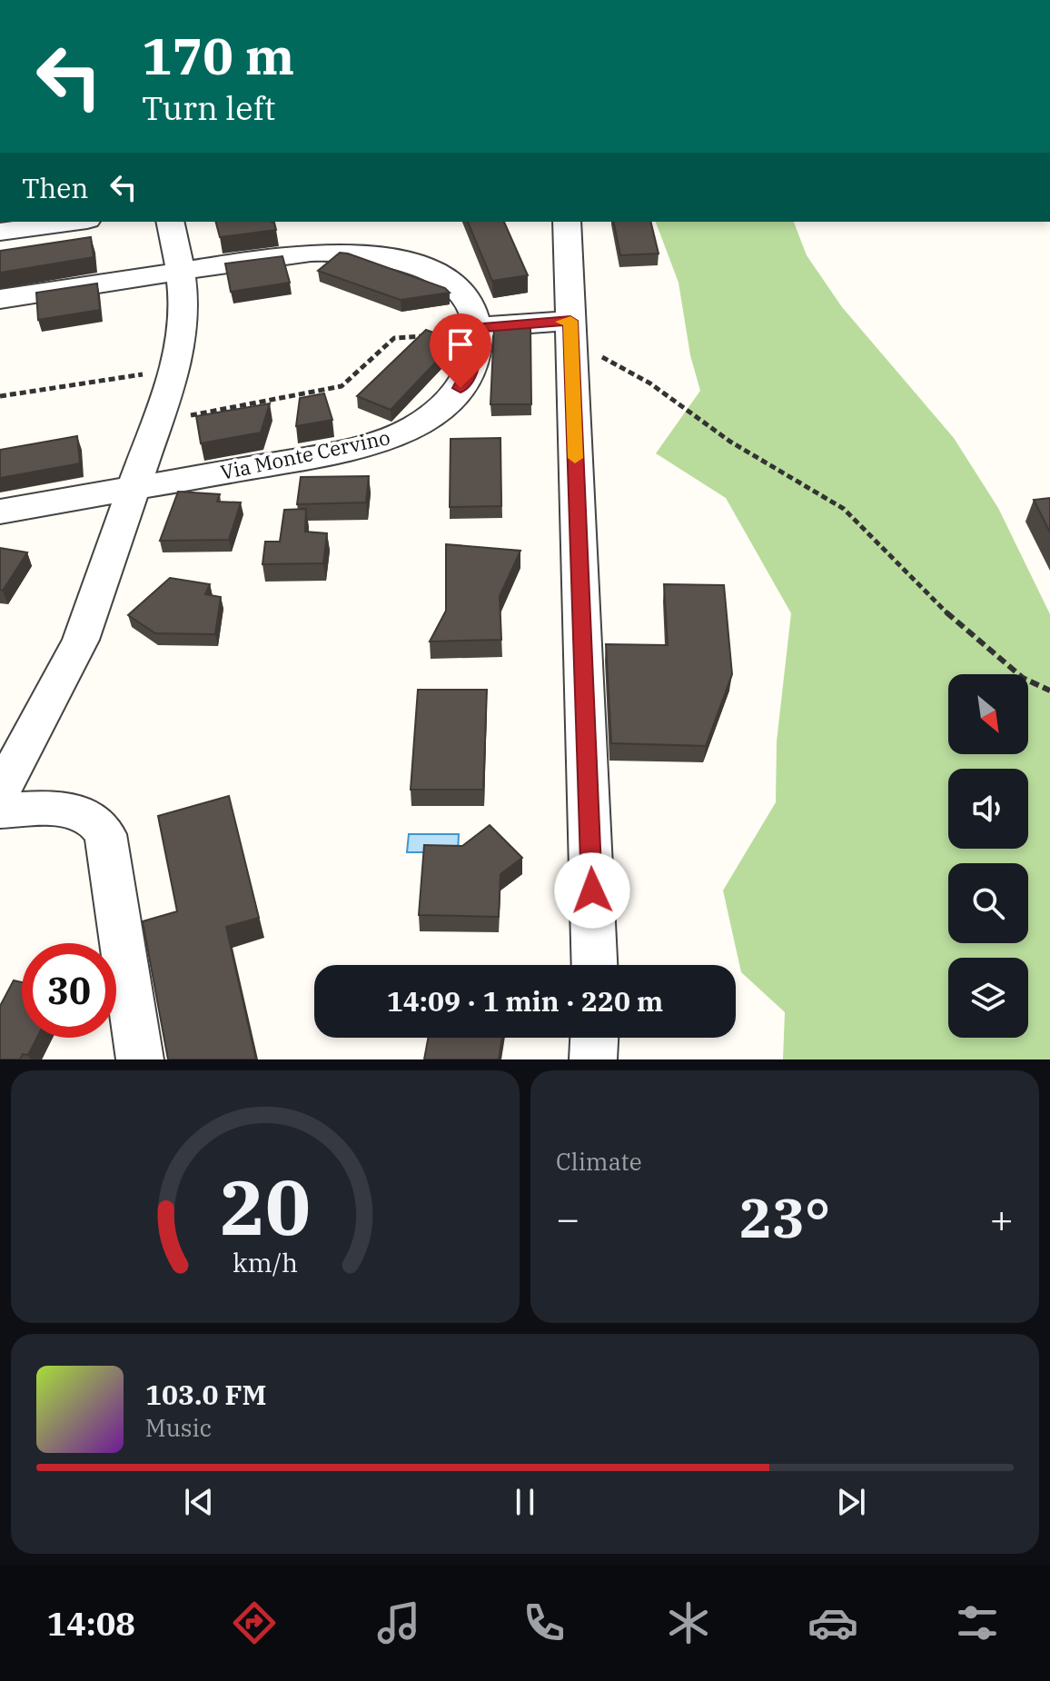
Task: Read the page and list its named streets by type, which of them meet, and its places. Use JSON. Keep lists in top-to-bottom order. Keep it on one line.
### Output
{"streets":{"street":["Via Monte Cervino"]},"north":"bottom right","page":{"turn":["170 m","Turn left"],"then":"Then","limit":"30","trip":"14:09 · 1 min · 220 m","tile":"Climate","heat":["−","23°","+"],"song":["103.0 FM","Music"],"tabs":"14:08","gauge":["20","km/h"]}}
